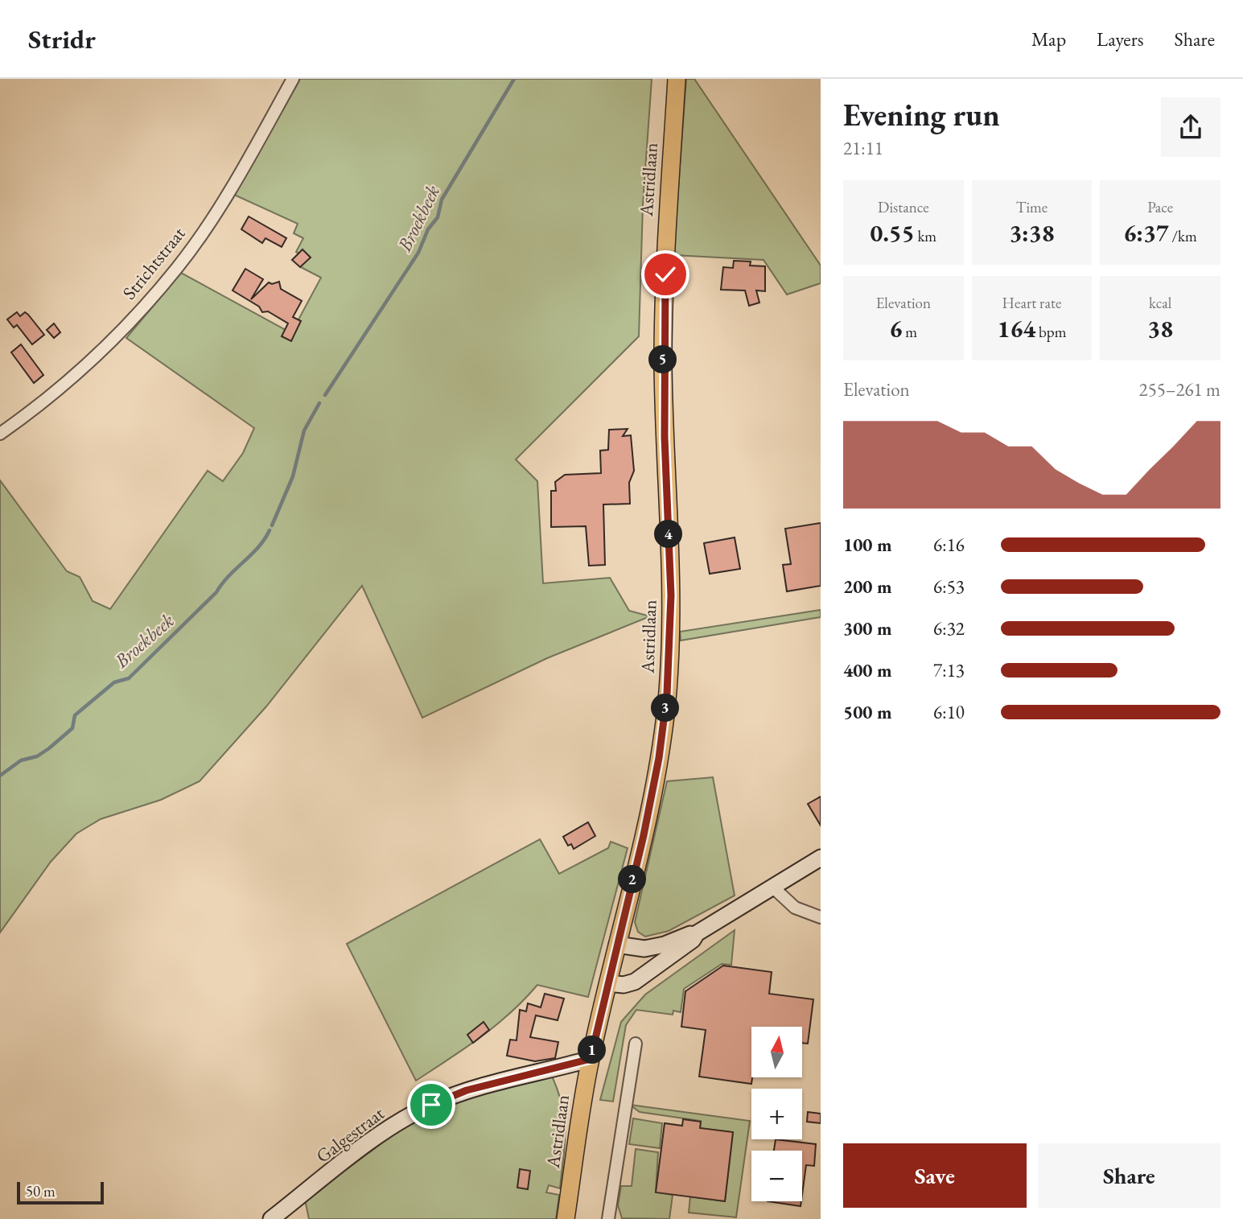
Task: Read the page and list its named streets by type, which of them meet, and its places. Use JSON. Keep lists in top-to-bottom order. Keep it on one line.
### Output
{"streets":{"main road":["Astridlaan"],"street":["Strichtstraat","Galgestraat"]},"crossings":[["Astridlaan","Galgestraat"]],"water":["Broekbeek"],"scale_bar":"50 m","north":"top","page":{"header":"Stridr","nav":["Map","Layers","Share"],"heading":["Evening run","21:11"],"stats":[["Distance","0.55 km"],["Time","3:38"],["Pace","6:37 /km"],["Elevation","6 m"],["Heart rate","164 bpm"],["kcal","38"]],"pins":["5","4","3","2","1"],"chart":["Elevation","255–261 m"],"list":[{"name":"100 m","note":"6:16"},{"name":"200 m","note":"6:53"},{"name":"300 m","note":"6:32"},{"name":"400 m","note":"7:13"},{"name":"500 m","note":"6:10"}],"map_buttons":["+","−"],"buttons":["Save","Share"],"scale":"50 m"}}
